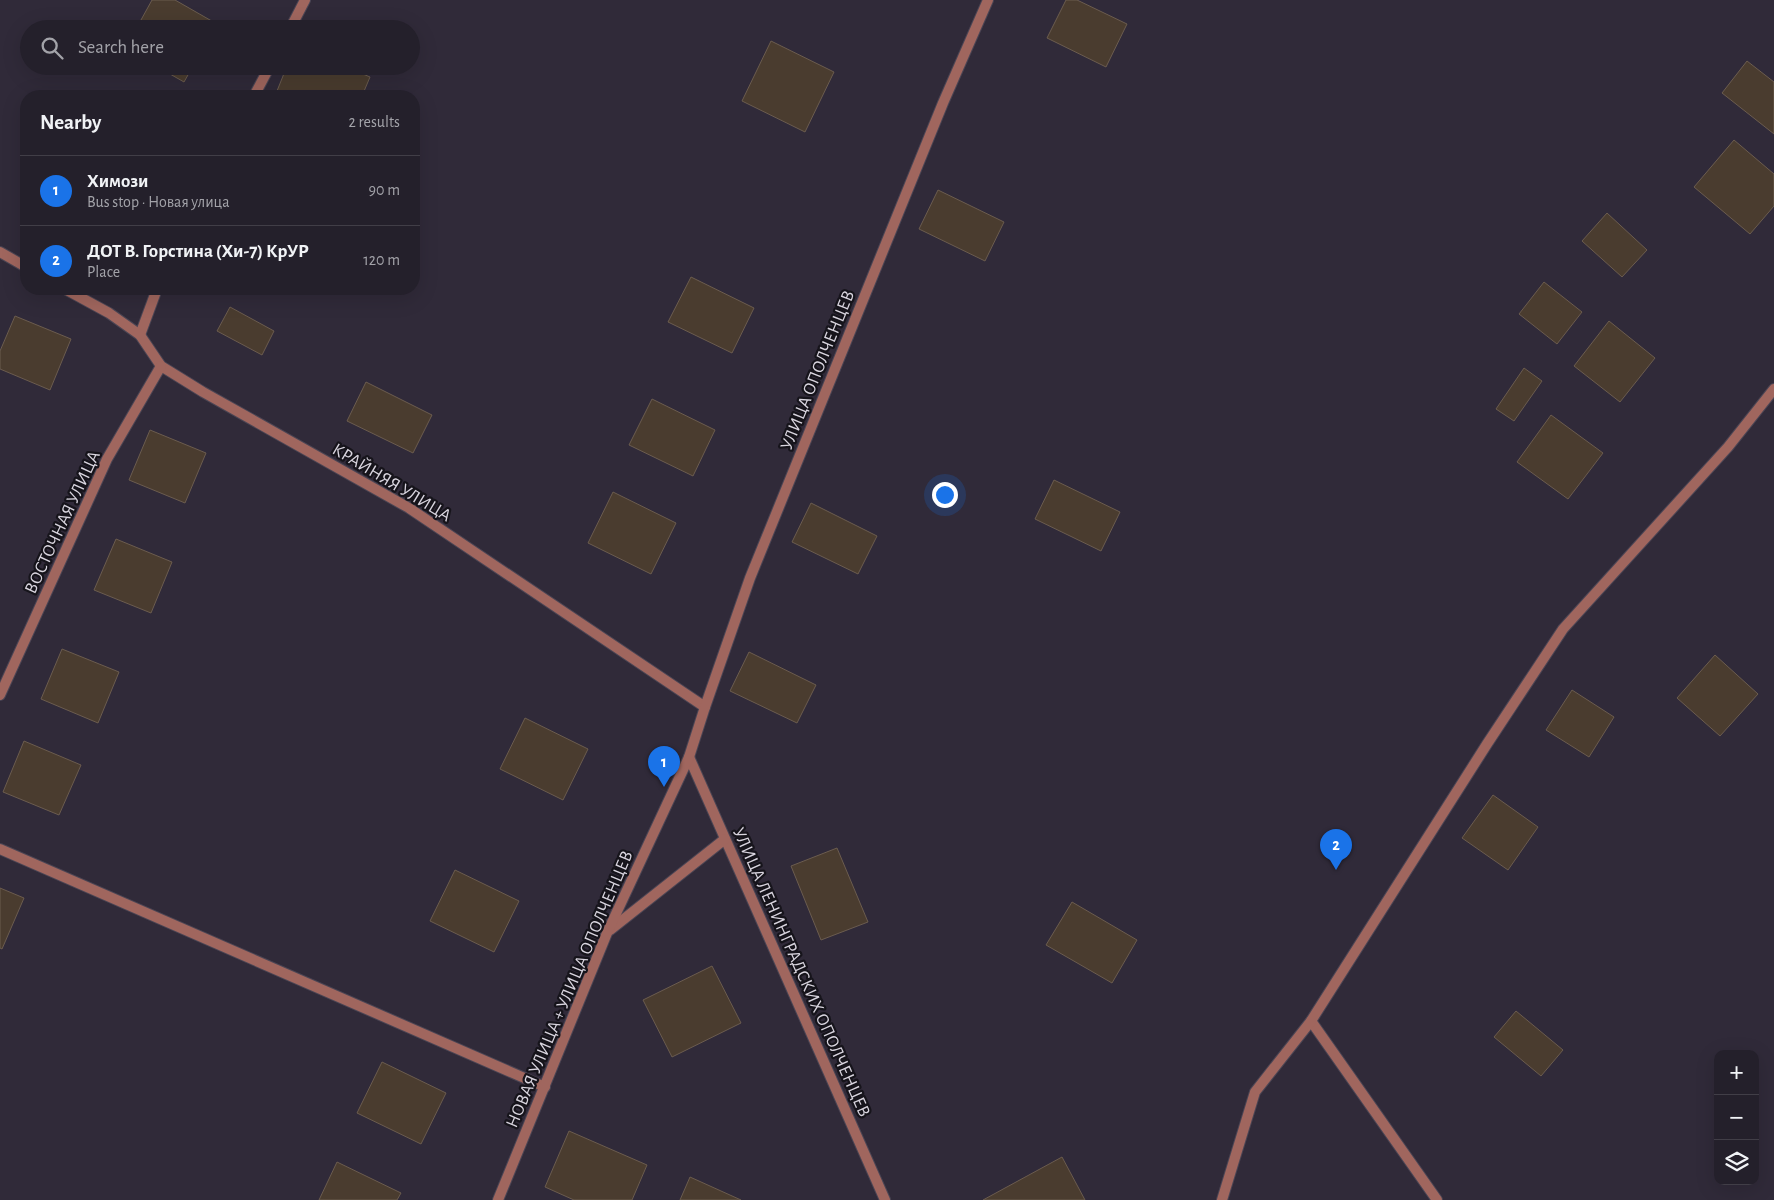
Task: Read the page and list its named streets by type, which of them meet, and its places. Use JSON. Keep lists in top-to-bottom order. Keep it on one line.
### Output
{"streets":{"street":["УЛИЦА ОПОЛЧЕНЦЕВ","КРАЙНЯЯ УЛИЦА","ВОСТОЧНАЯ УЛИЦА","УЛИЦА ЛЕНИНГРАДСКИХ ОПОЛЧЕНЦЕВ","НОВАЯ УЛИЦА + УЛИЦА ОПОЛЧЕНЦЕВ"]},"crossings":[["УЛИЦА ОПОЛЧЕНЦЕВ","КРАЙНЯЯ УЛИЦА"],["УЛИЦА ОПОЛЧЕНЦЕВ","УЛИЦА ЛЕНИНГРАДСКИХ ОПОЛЧЕНЦЕВ"],["УЛИЦА ОПОЛЧЕНЦЕВ","НОВАЯ УЛИЦА + УЛИЦА ОПОЛЧЕНЦЕВ"],["КРАЙНЯЯ УЛИЦА","ВОСТОЧНАЯ УЛИЦА"],["УЛИЦА ЛЕНИНГРАДСКИХ ОПОЛЧЕНЦЕВ","НОВАЯ УЛИЦА + УЛИЦА ОПОЛЧЕНЦЕВ"]],"page":{"search":"Search here","heading":["Nearby","2 results"],"list":[{"mark":"1","name":"Химози","note":"Bus stop · Новая улица","value":"90 m"},{"mark":"2","name":"ДОТ В. Горстина (Хи-7) КрУР","note":"Place","value":"120 m"}],"pins":["1","2"],"map_buttons":["+","−"]}}
